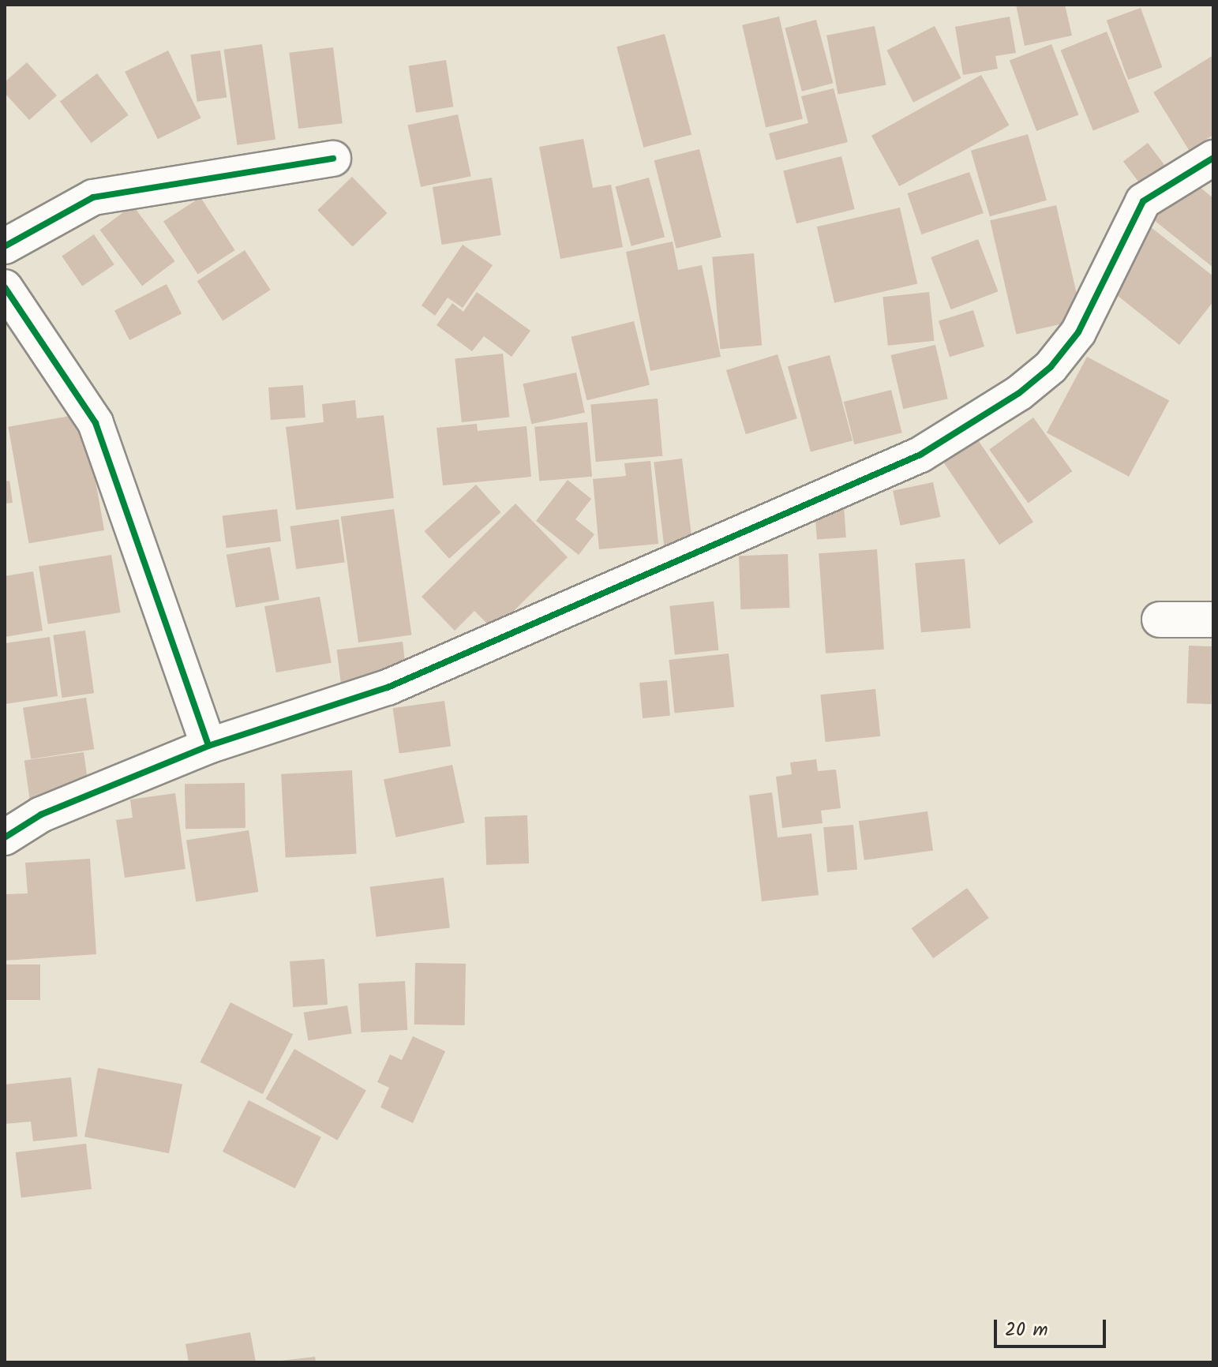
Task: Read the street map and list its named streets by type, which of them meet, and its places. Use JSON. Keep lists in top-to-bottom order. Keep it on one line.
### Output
{"scale_bar":"20 m"}
